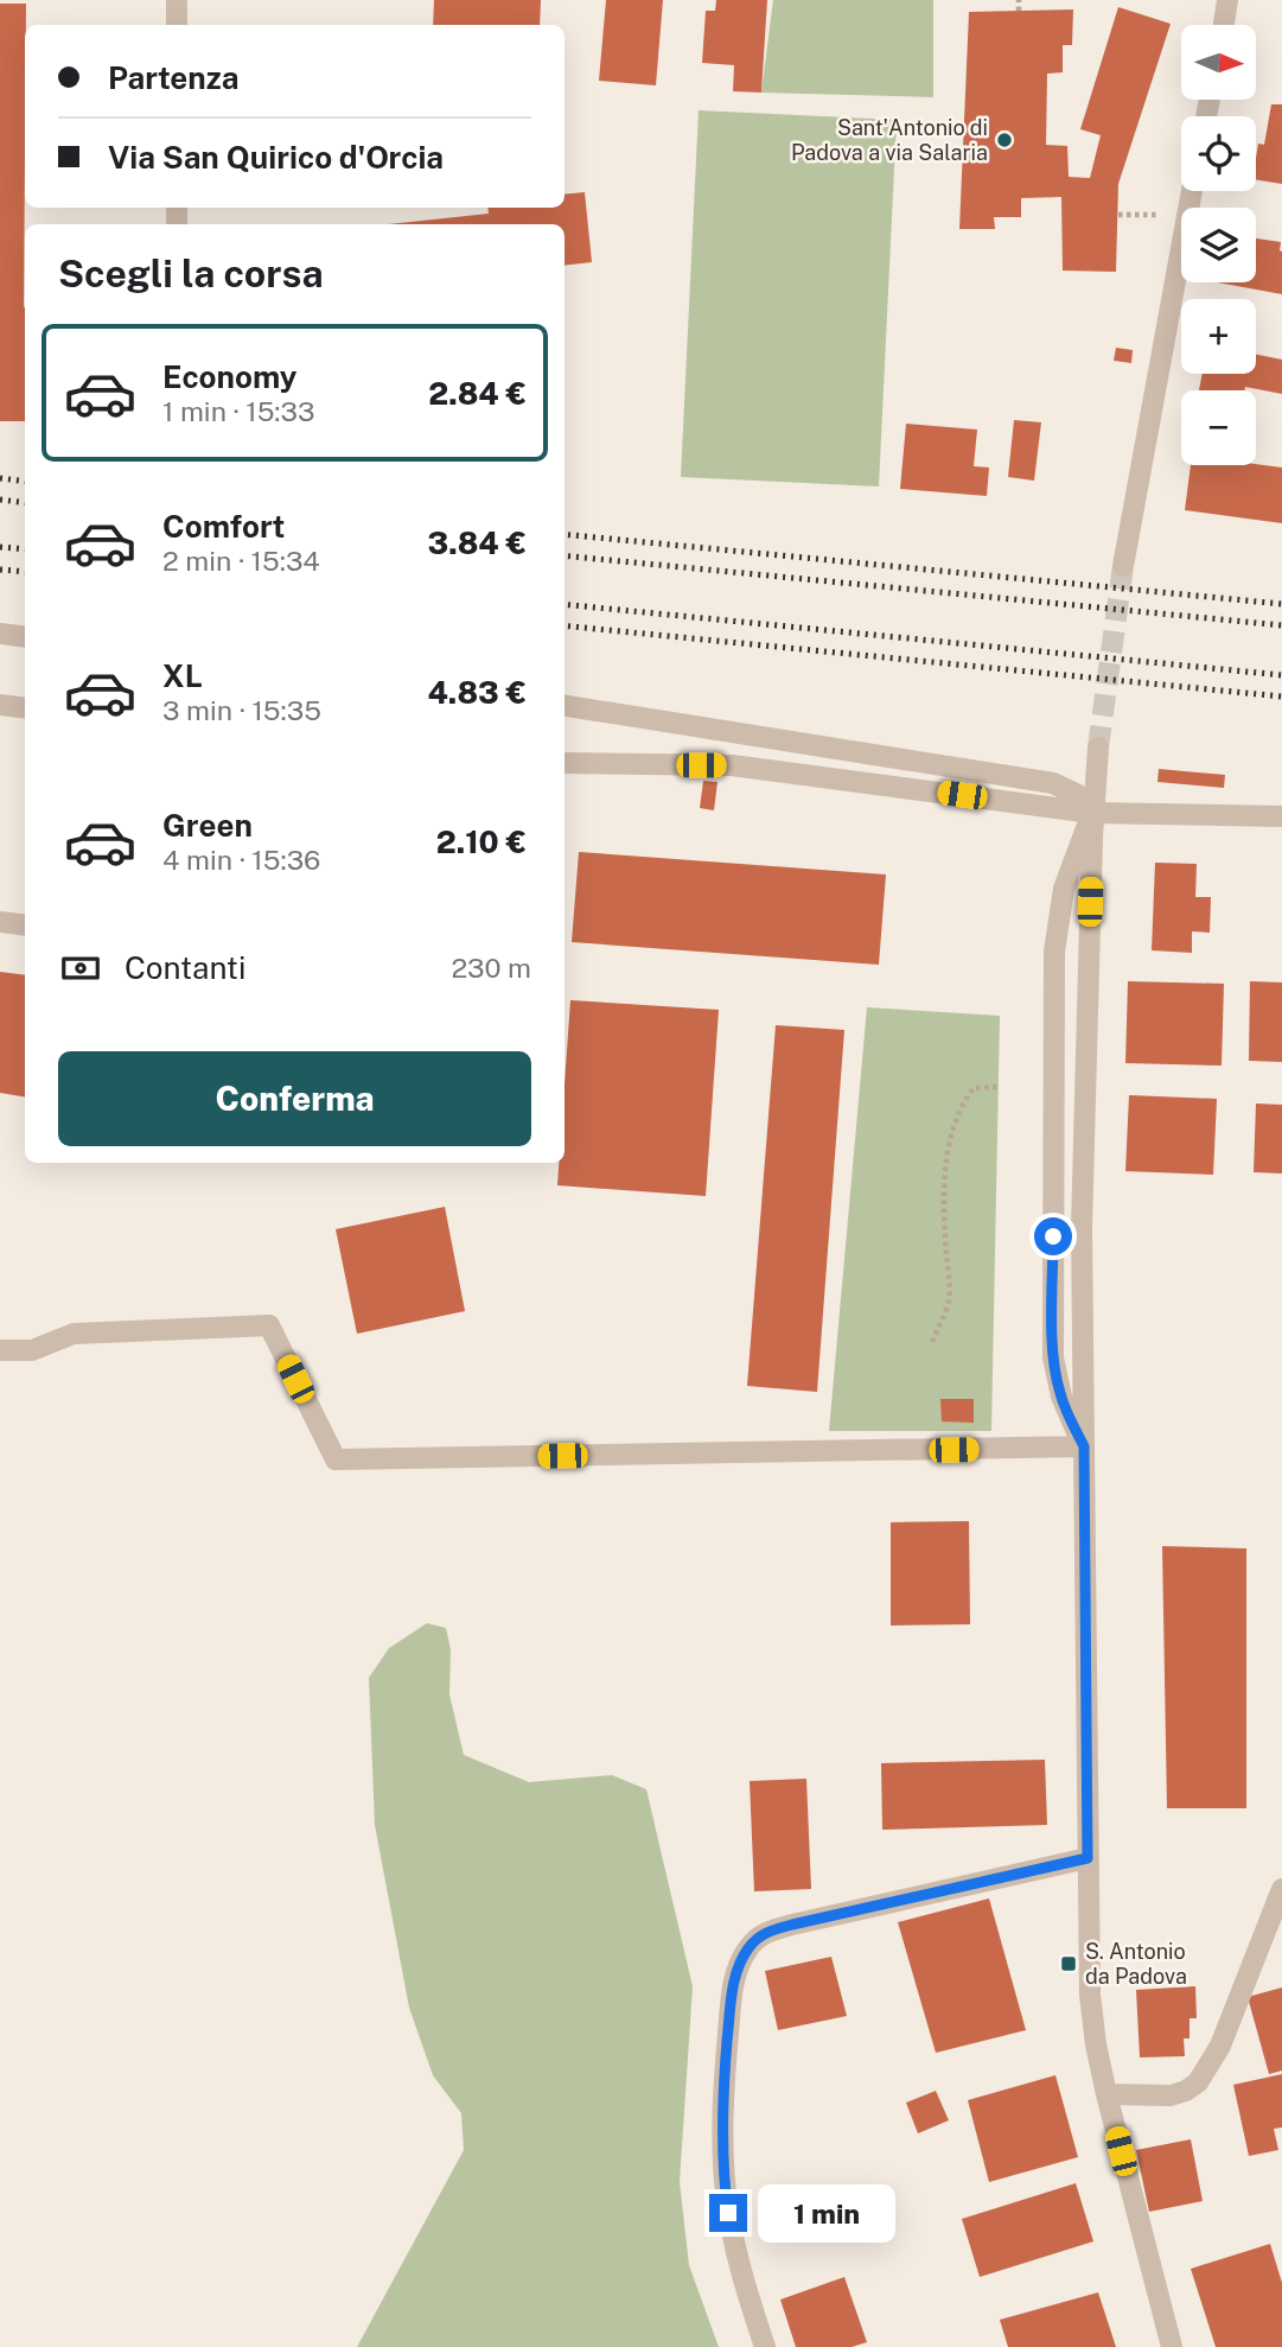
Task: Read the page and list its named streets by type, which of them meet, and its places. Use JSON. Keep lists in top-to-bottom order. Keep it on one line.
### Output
{"places":{"other":["Sant'Antonio di Padova a via Salaria"],"transit":["S. Antonio da Padova"]},"north":"right","page":{"map_buttons":["+","−"],"banner":["Partenza","Via San Quirico d'Orcia"],"heading":"Scegli la corsa","list":[{"name":"Economy","note":"1 min · 15:33","value":"2.84 €"},{"name":"Comfort","note":"2 min · 15:34","value":"3.84 €"},{"name":"XL","note":"3 min · 15:35","value":"4.83 €"},{"name":"Green","note":"4 min · 15:36","value":"2.10 €"}],"pay":["Contanti","230 m"],"buttons":"Conferma","bubble":"1 min"}}
